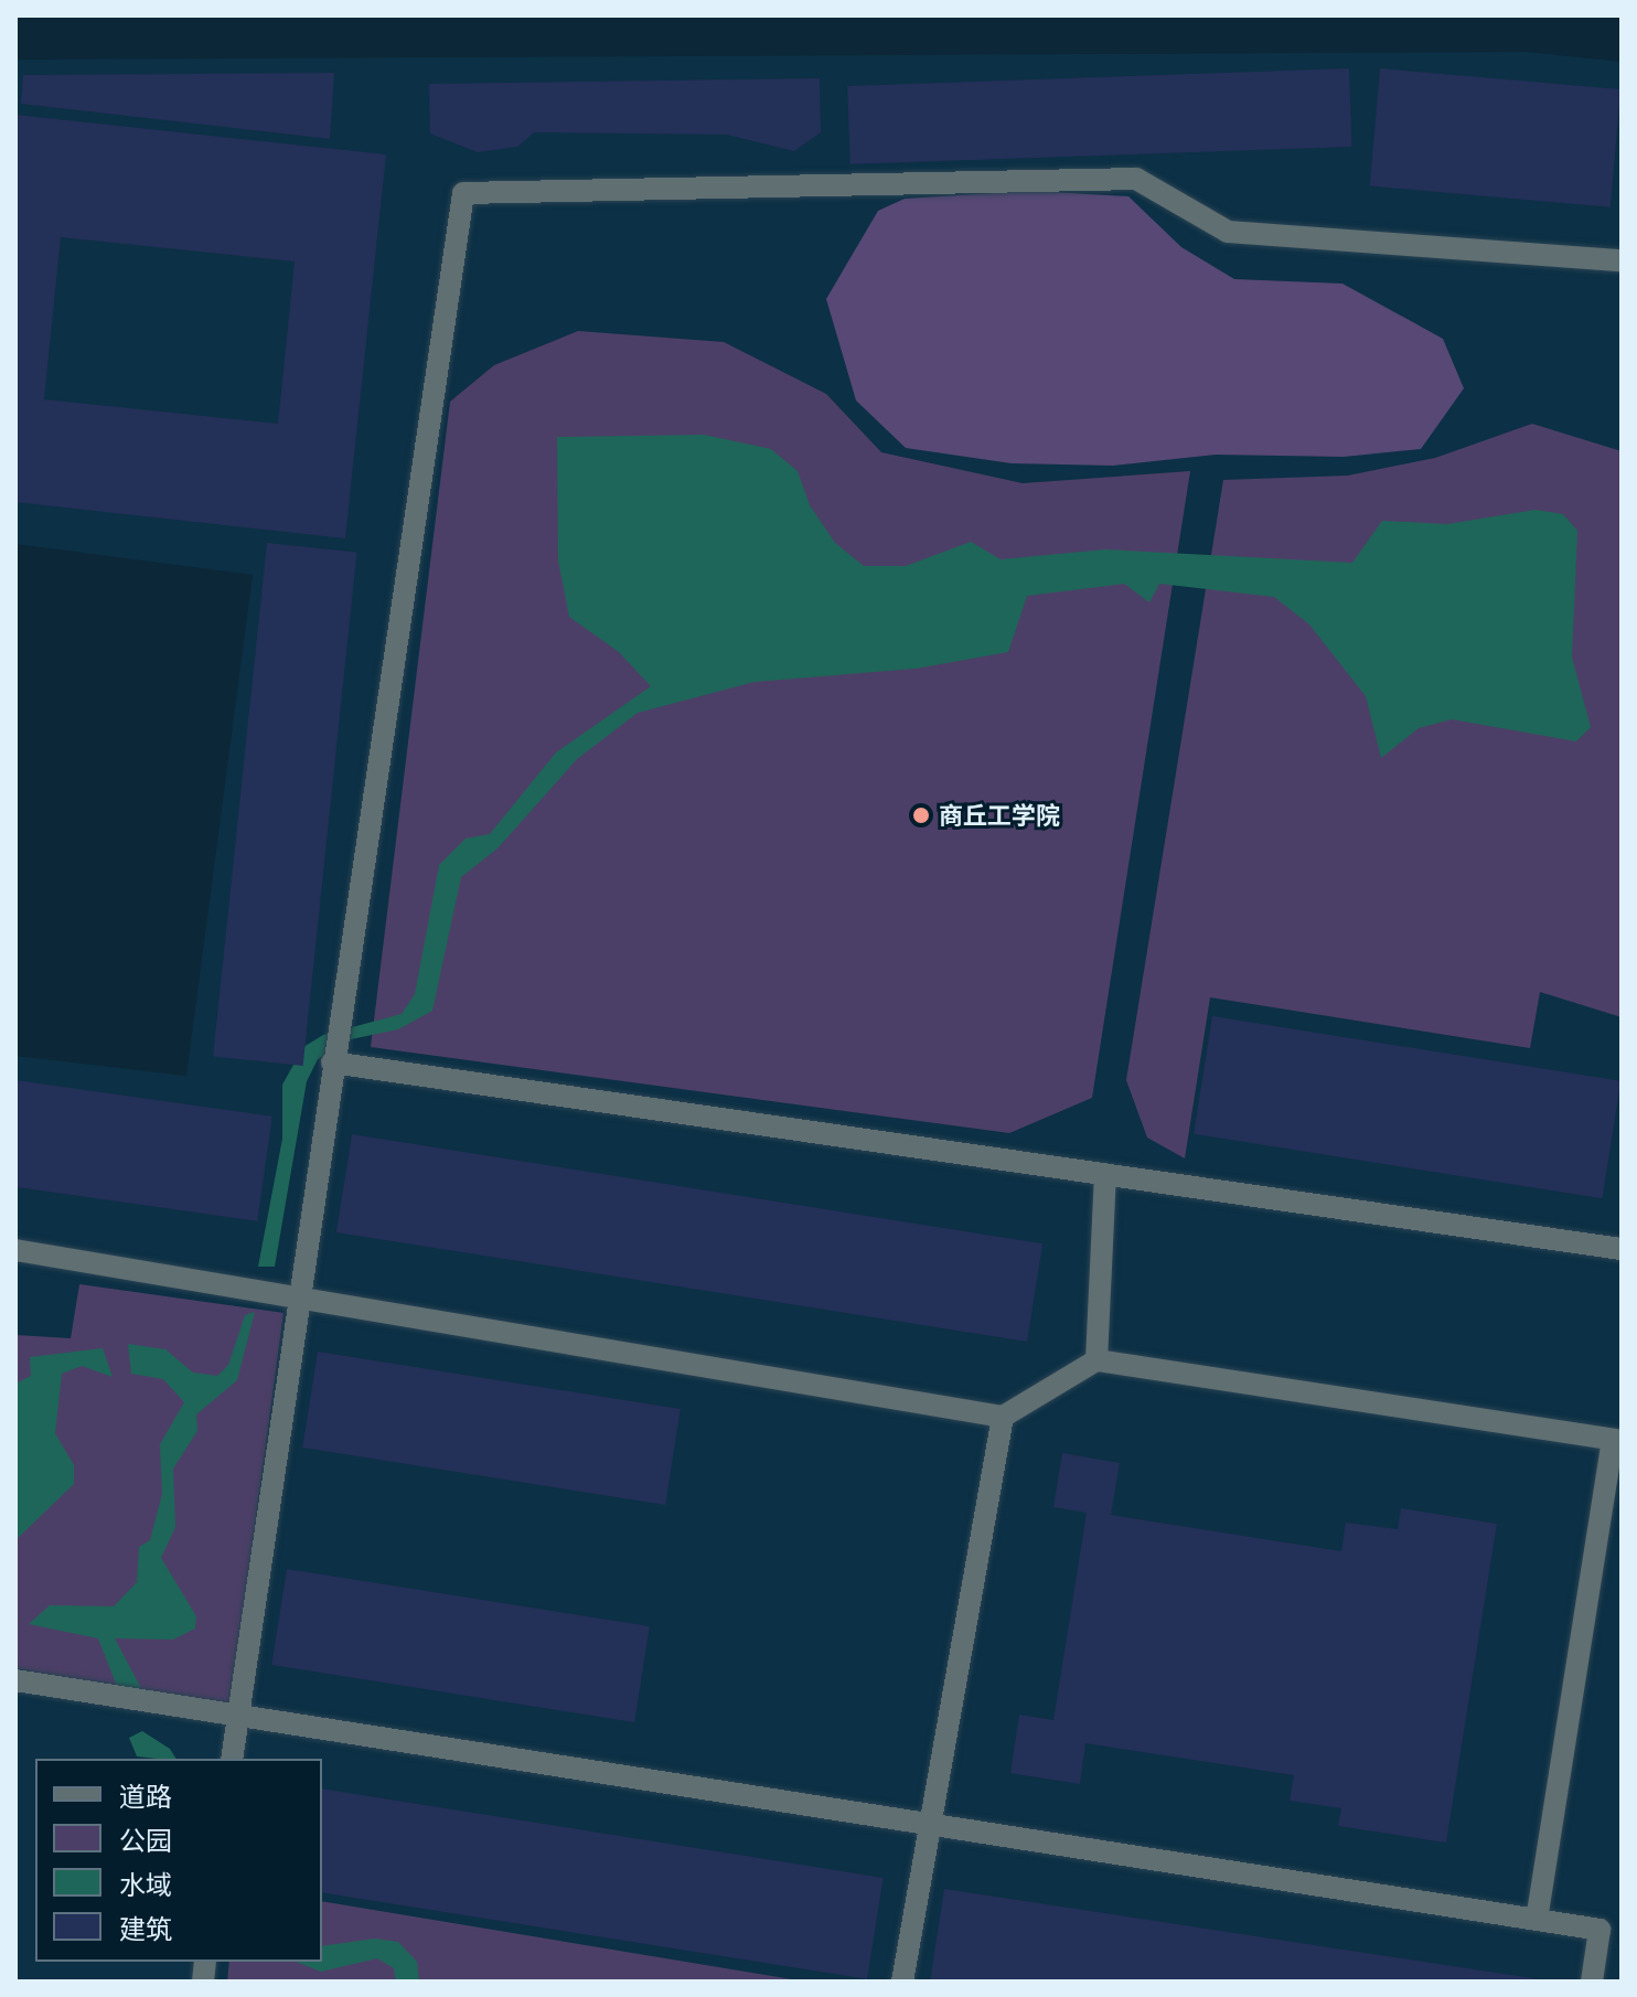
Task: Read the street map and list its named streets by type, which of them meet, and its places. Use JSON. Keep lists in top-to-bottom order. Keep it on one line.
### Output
{"places":["商丘工学院"],"legend":["道路","公园","水域","建筑"]}
